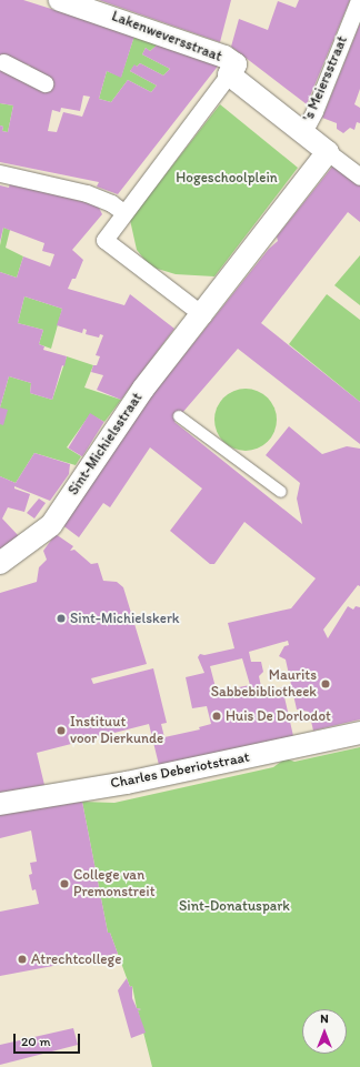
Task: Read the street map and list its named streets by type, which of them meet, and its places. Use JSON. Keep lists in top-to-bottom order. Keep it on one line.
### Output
{"streets":{"street":["Lakenweversstraat","'s Meiersstraat","Sint-Michielsstraat","Charles Deberiotstraat"]},"parks":["Hogeschoolplein","Sint-Donatuspark"],"places":["Sint-Michielskerk","Maurits Sabbebibliotheek","Huis De Dorlodot","Instituut voor Dierkunde","College van Premonstreit","Atrechtcollege"],"scale_bar":"20 m","north":"top"}
